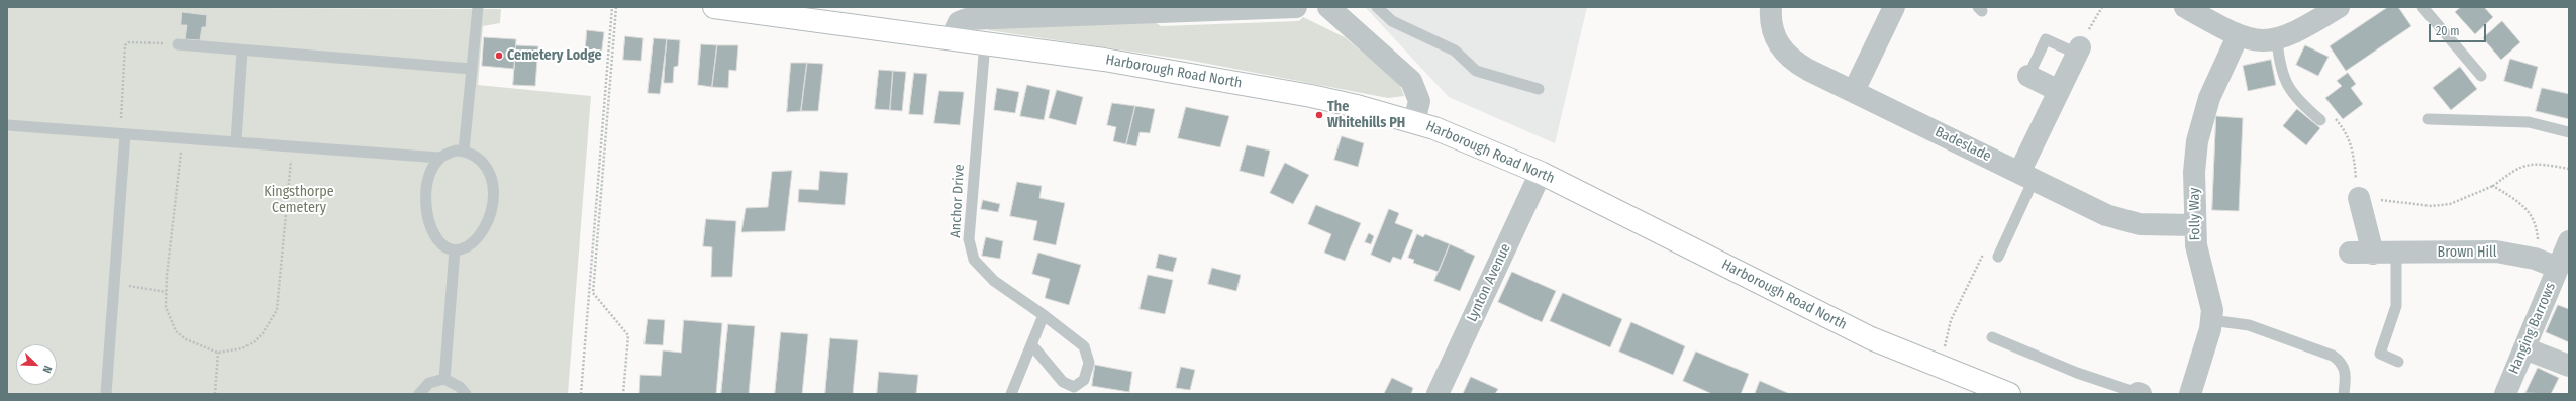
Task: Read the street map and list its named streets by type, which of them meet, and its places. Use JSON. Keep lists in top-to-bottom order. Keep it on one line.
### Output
{"streets":{"highway":["Harborough Road North"],"street":["Badeslade","Folly Way","Brown Hill","Lynton Avenue","Hanging Barrows"],"lane":["Anchor Drive"]},"crossings":[["Harborough Road North","Anchor Drive"],["Harborough Road North","Lynton Avenue"],["Badeslade","Folly Way"],["Brown Hill","Hanging Barrows"]],"parks":["Kingsthorpe Cemetery"],"places":["Cemetery Lodge","The Whitehills PH"],"scale_bar":"20 m","north":"bottom right"}
